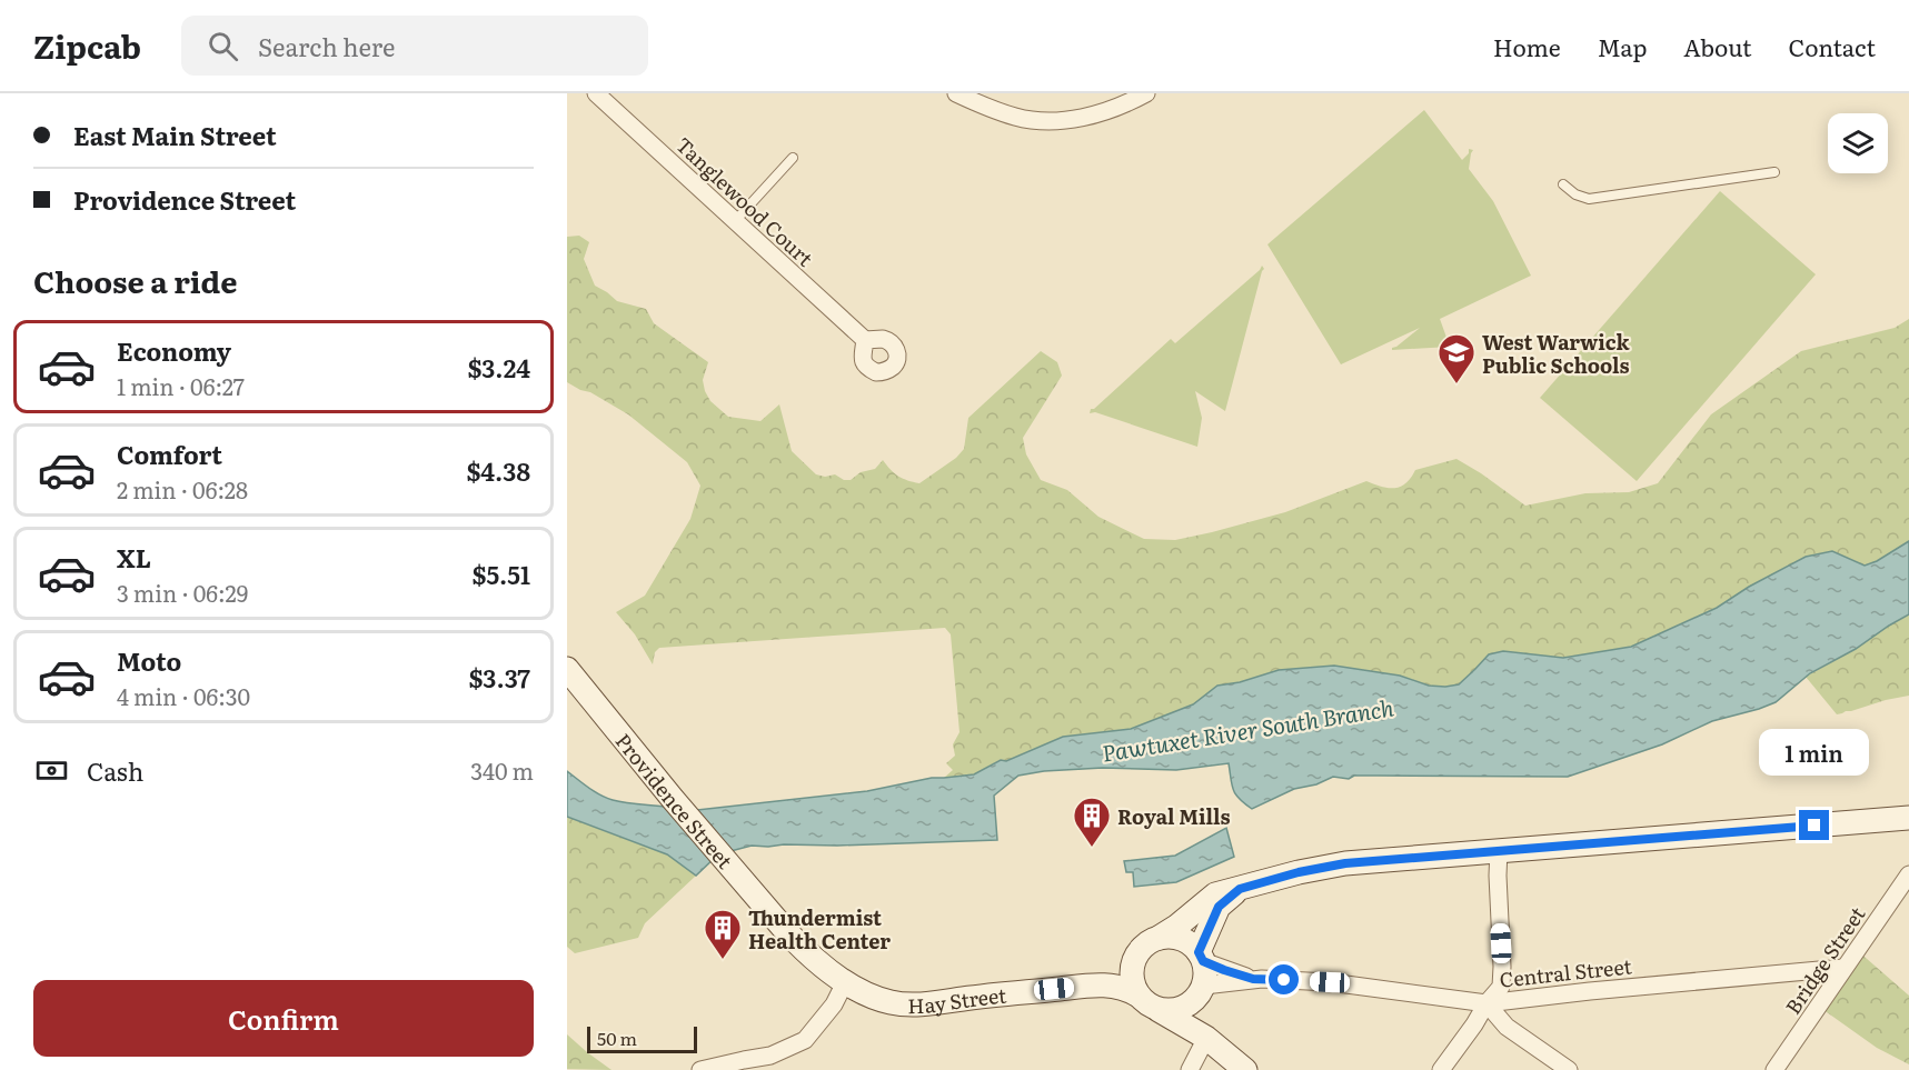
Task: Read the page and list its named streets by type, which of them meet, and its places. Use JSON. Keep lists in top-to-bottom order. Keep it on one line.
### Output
{"streets":{"main road":["Providence Street","Hay Street"],"street":["Tanglewood Court","Bridge Street","Central Street"]},"crossings":[["Providence Street","Hay Street"],["Bridge Street","Central Street"]],"water":["Pawtuxet River South Branch"],"places":{"school or university":["West Warwick Public Schools"],"building":["Royal Mills","Thundermist Health Center"]},"scale_bar":"50 m","page":{"header":"Zipcab","search":"Search here","nav":["Home","Map","About","Contact"],"banner":["East Main Street","Providence Street"],"heading":"Choose a ride","list":[{"name":"Economy","note":"1 min · 06:27","value":"$3.24"},{"name":"Comfort","note":"2 min · 06:28","value":"$4.38"},{"name":"XL","note":"3 min · 06:29","value":"$5.51"},{"name":"Moto","note":"4 min · 06:30","value":"$3.37"}],"bubble":"1 min","pay":["Cash","340 m"],"buttons":"Confirm","scale":"50 m"}}
